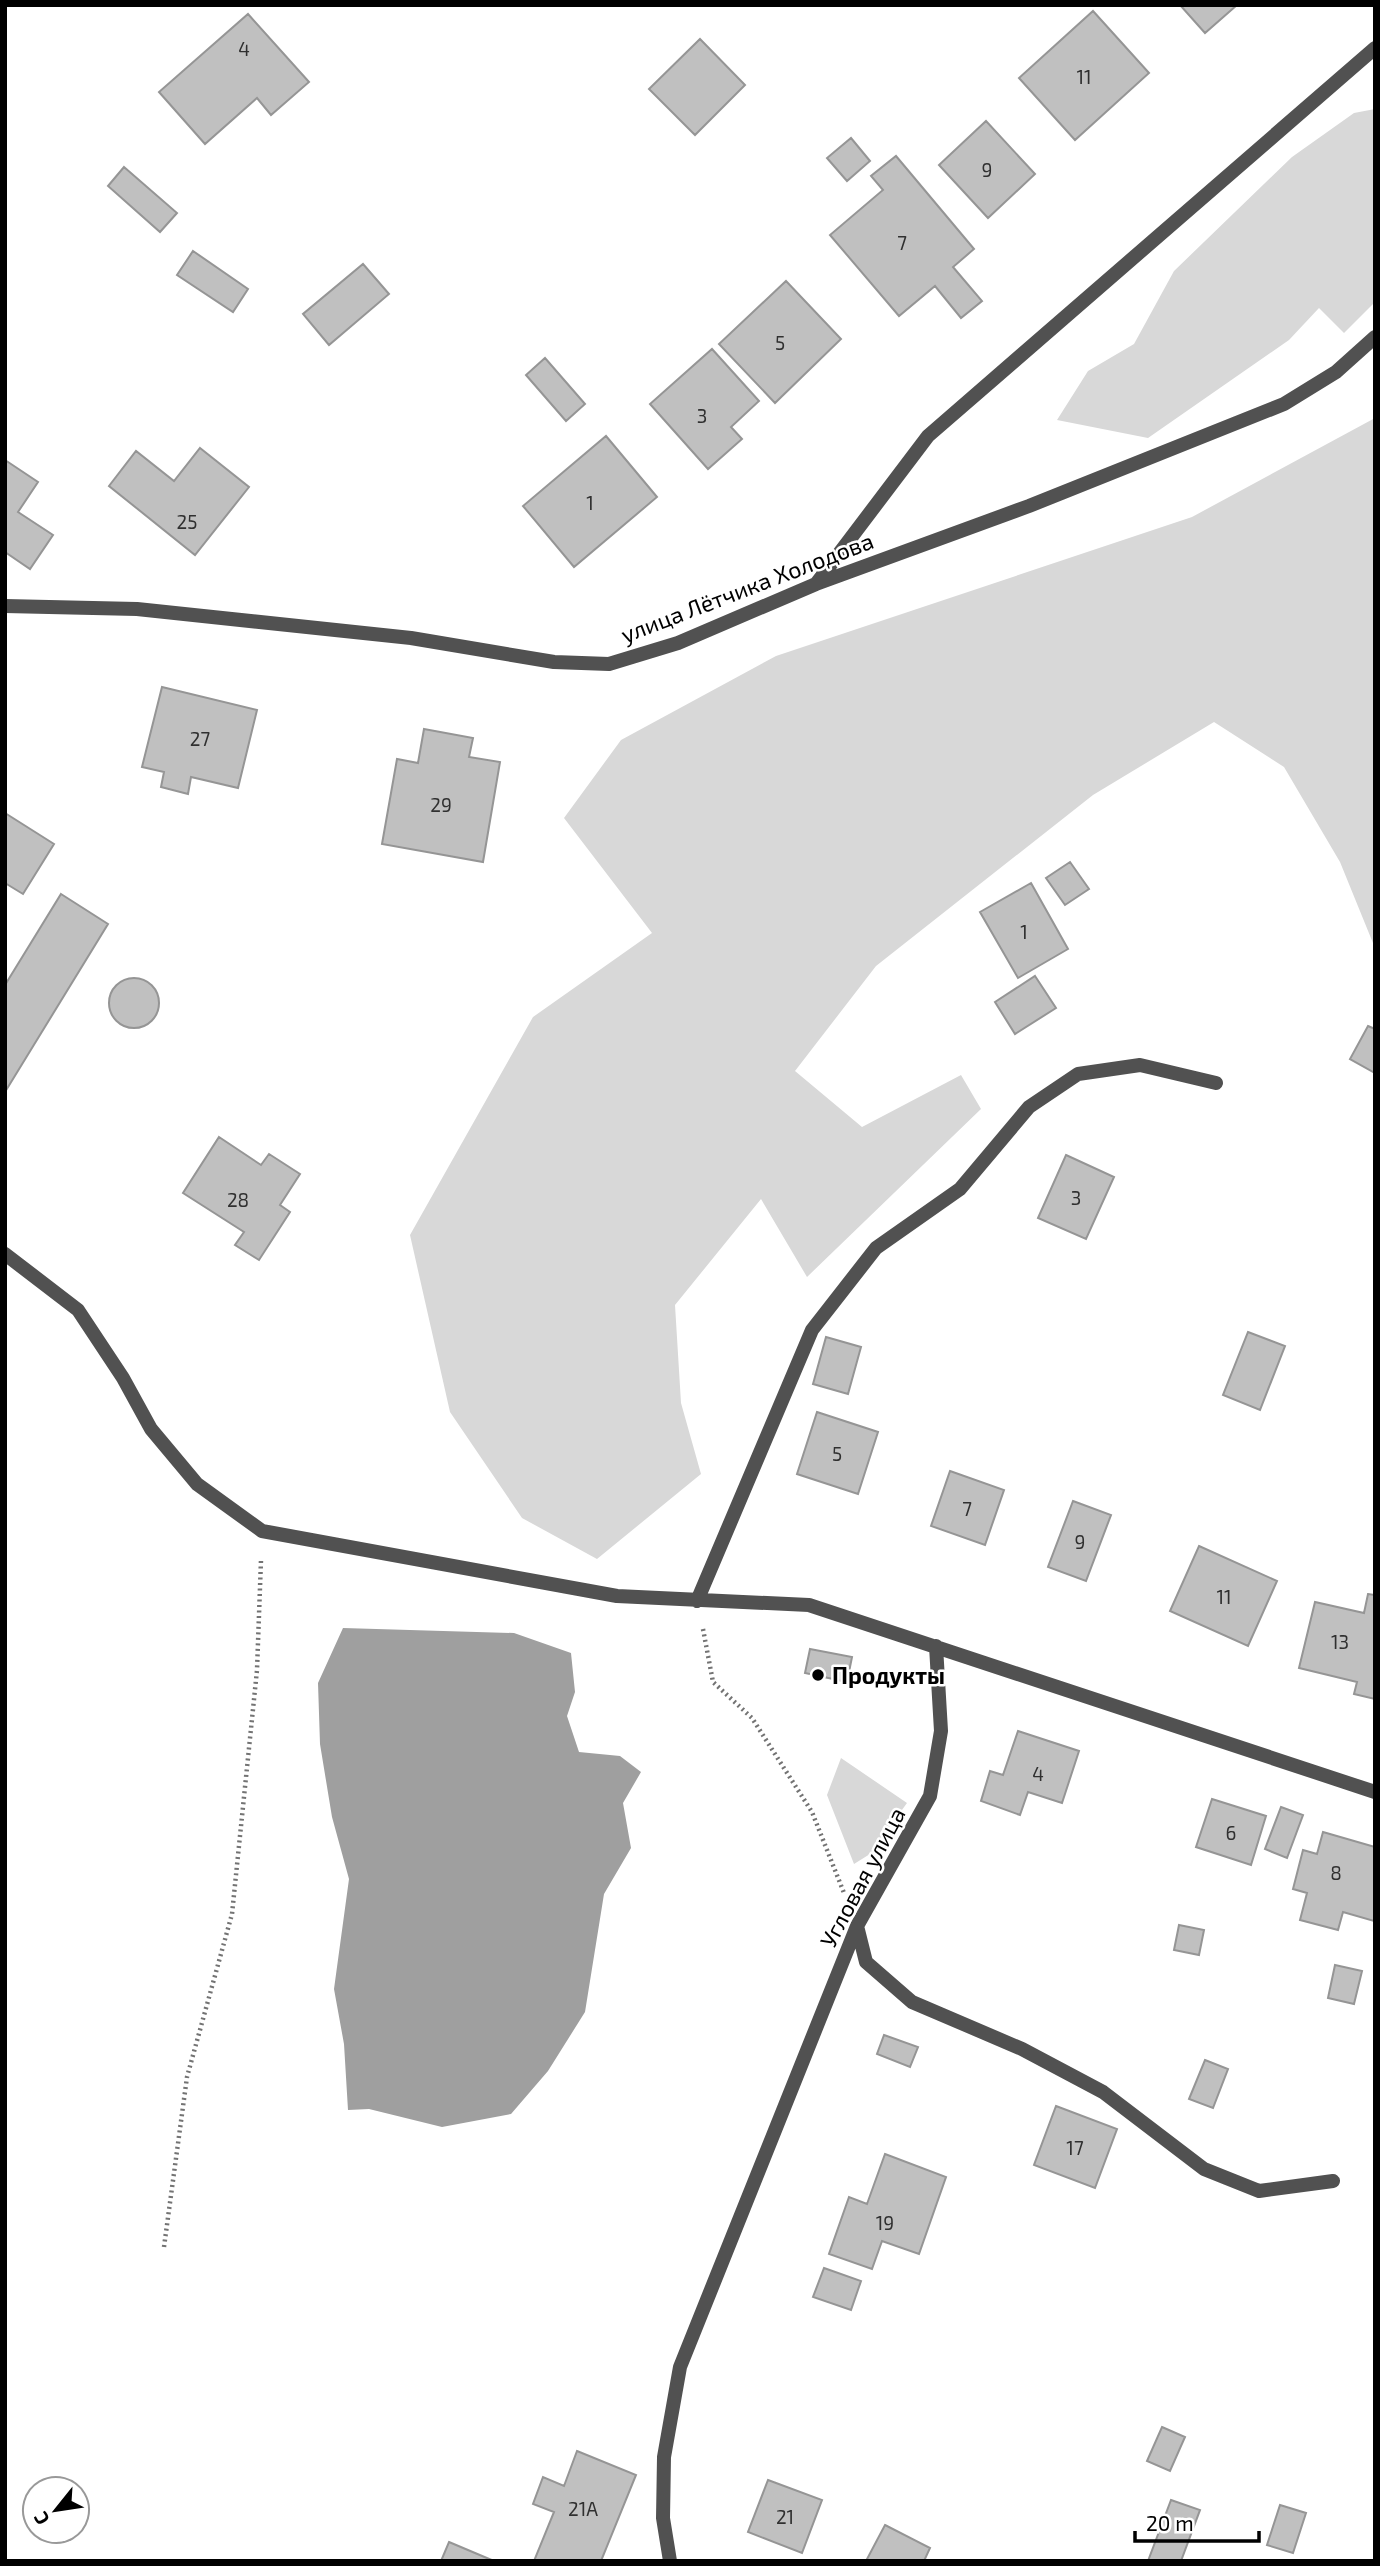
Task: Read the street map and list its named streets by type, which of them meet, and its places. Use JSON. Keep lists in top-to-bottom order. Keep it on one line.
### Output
{"streets":{"street":["улица Лётчика Холодова","Угловая улица"]},"places":["Продукты"],"house_numbers":["4","11","9","7","5","3","1","25","27","29","1","3","28","5","7","9","11","13","4","6","8","17","19","21А","21"],"scale_bar":"20 m","north":"bottom left"}
